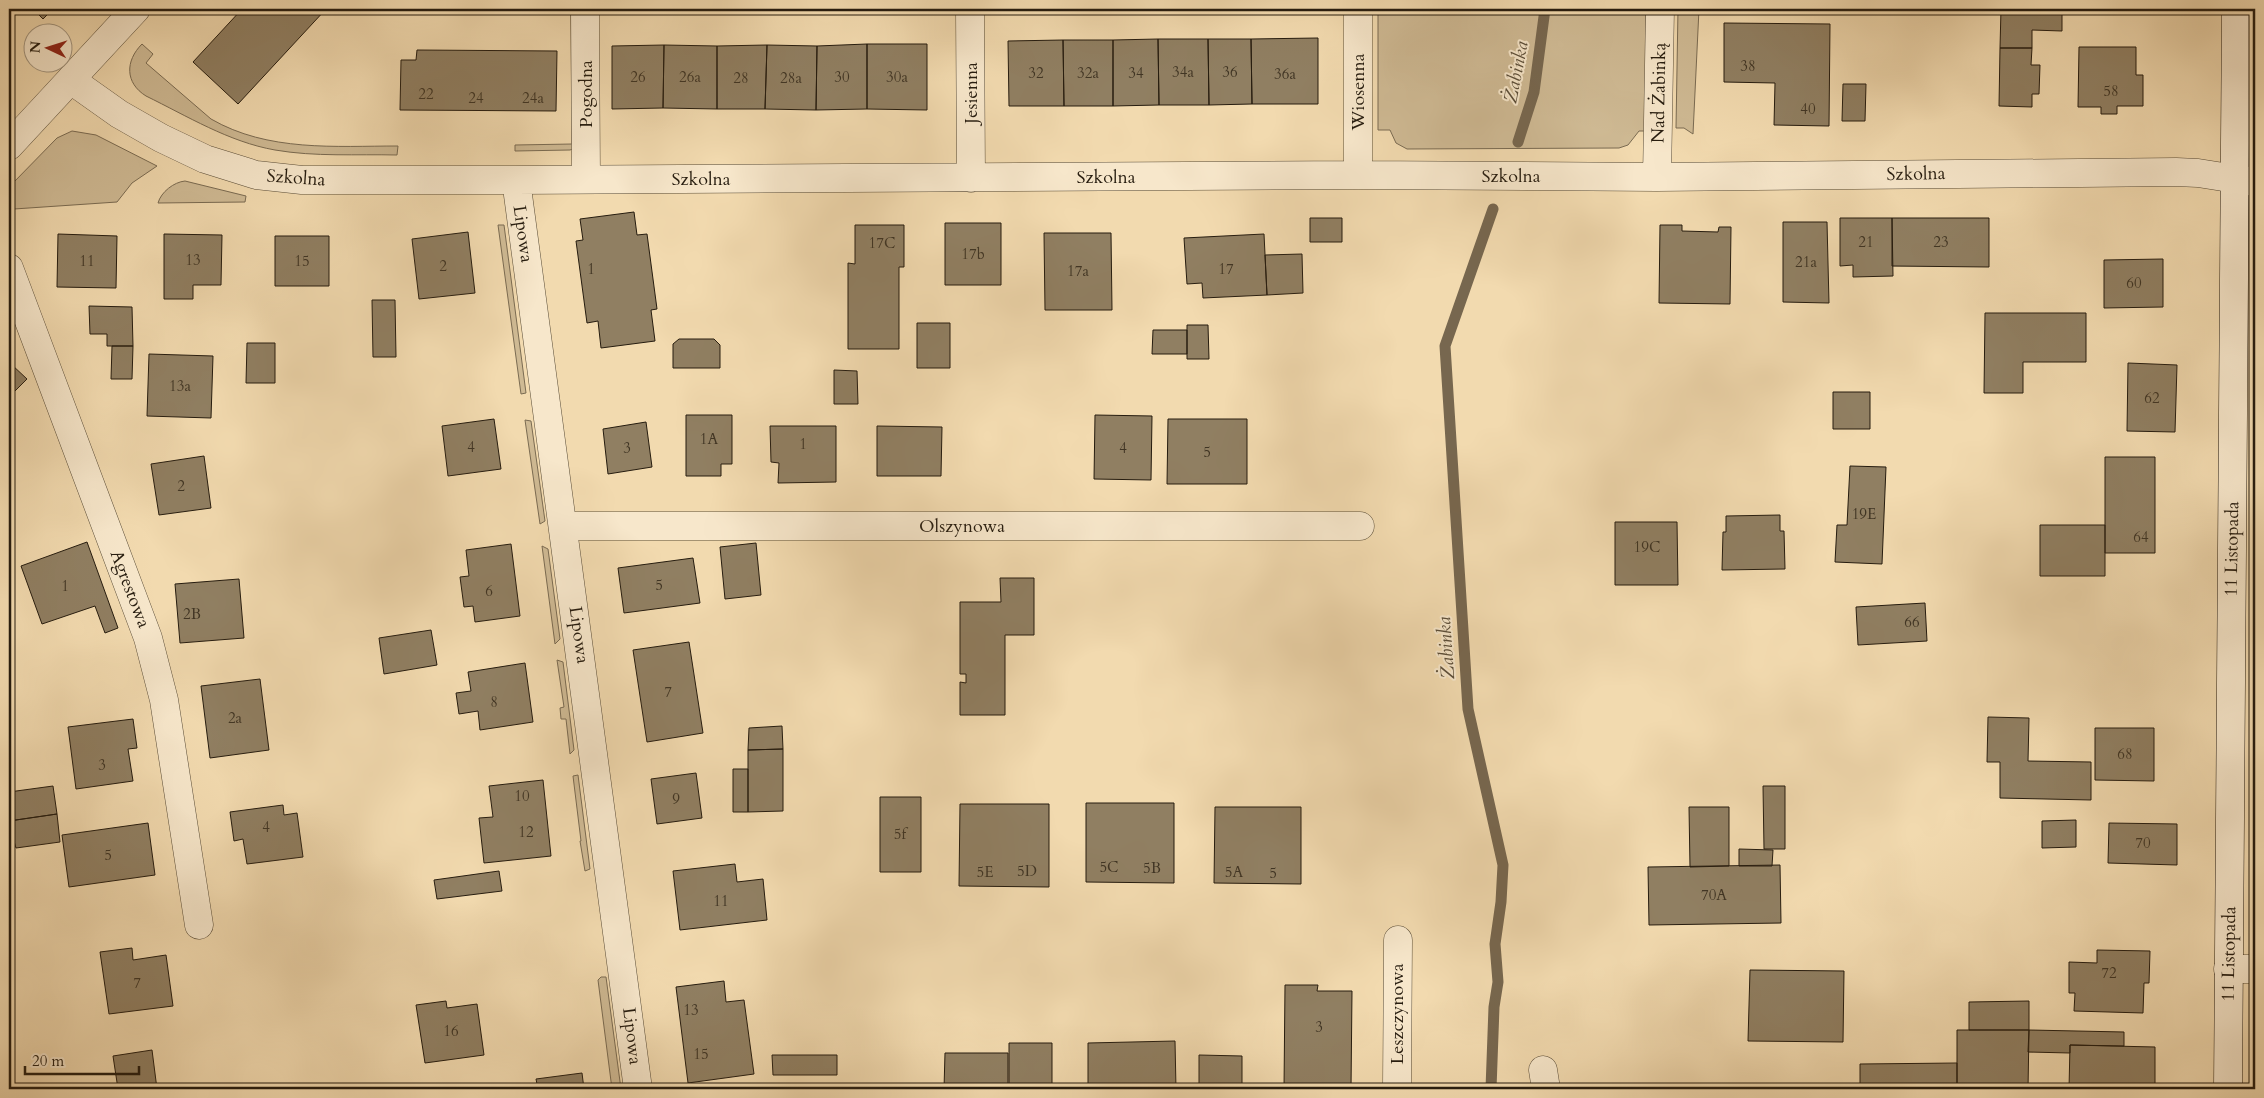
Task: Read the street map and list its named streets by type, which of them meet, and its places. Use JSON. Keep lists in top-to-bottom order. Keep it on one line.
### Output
{"streets":{"street":["Wiosenna","Jesienna","Nad Żabinką","Pogodna","Szkolna","Lipowa","Olszynowa","11 Listopada","Agrestowa","Leszczynowa"]},"crossings":[["Wiosenna","Szkolna"],["Jesienna","Szkolna"],["Nad Żabinką","Szkolna"],["Pogodna","Szkolna"],["Szkolna","Lipowa"],["Szkolna","11 Listopada"],["Lipowa","Olszynowa"]],"water":["Żabinka"],"house_numbers":["38","34a","36","32","32a","34","36a","26","26a","30","30a","28","28a","58","22","24","24a","40","21","23","17C","17b","13","11","15","21a","2","1","17","17a","60","13a","62","1A","1","4","3","4","5","2","19E","64","19C","5","1","6","2B","66","7","8","2a","68","3","10","9","4","12","5f","70","5","5C","5B","5D","5E","5A","5","70A","11","72","7","13","3","16","15"],"scale_bar":"20 m","north":"left"}
